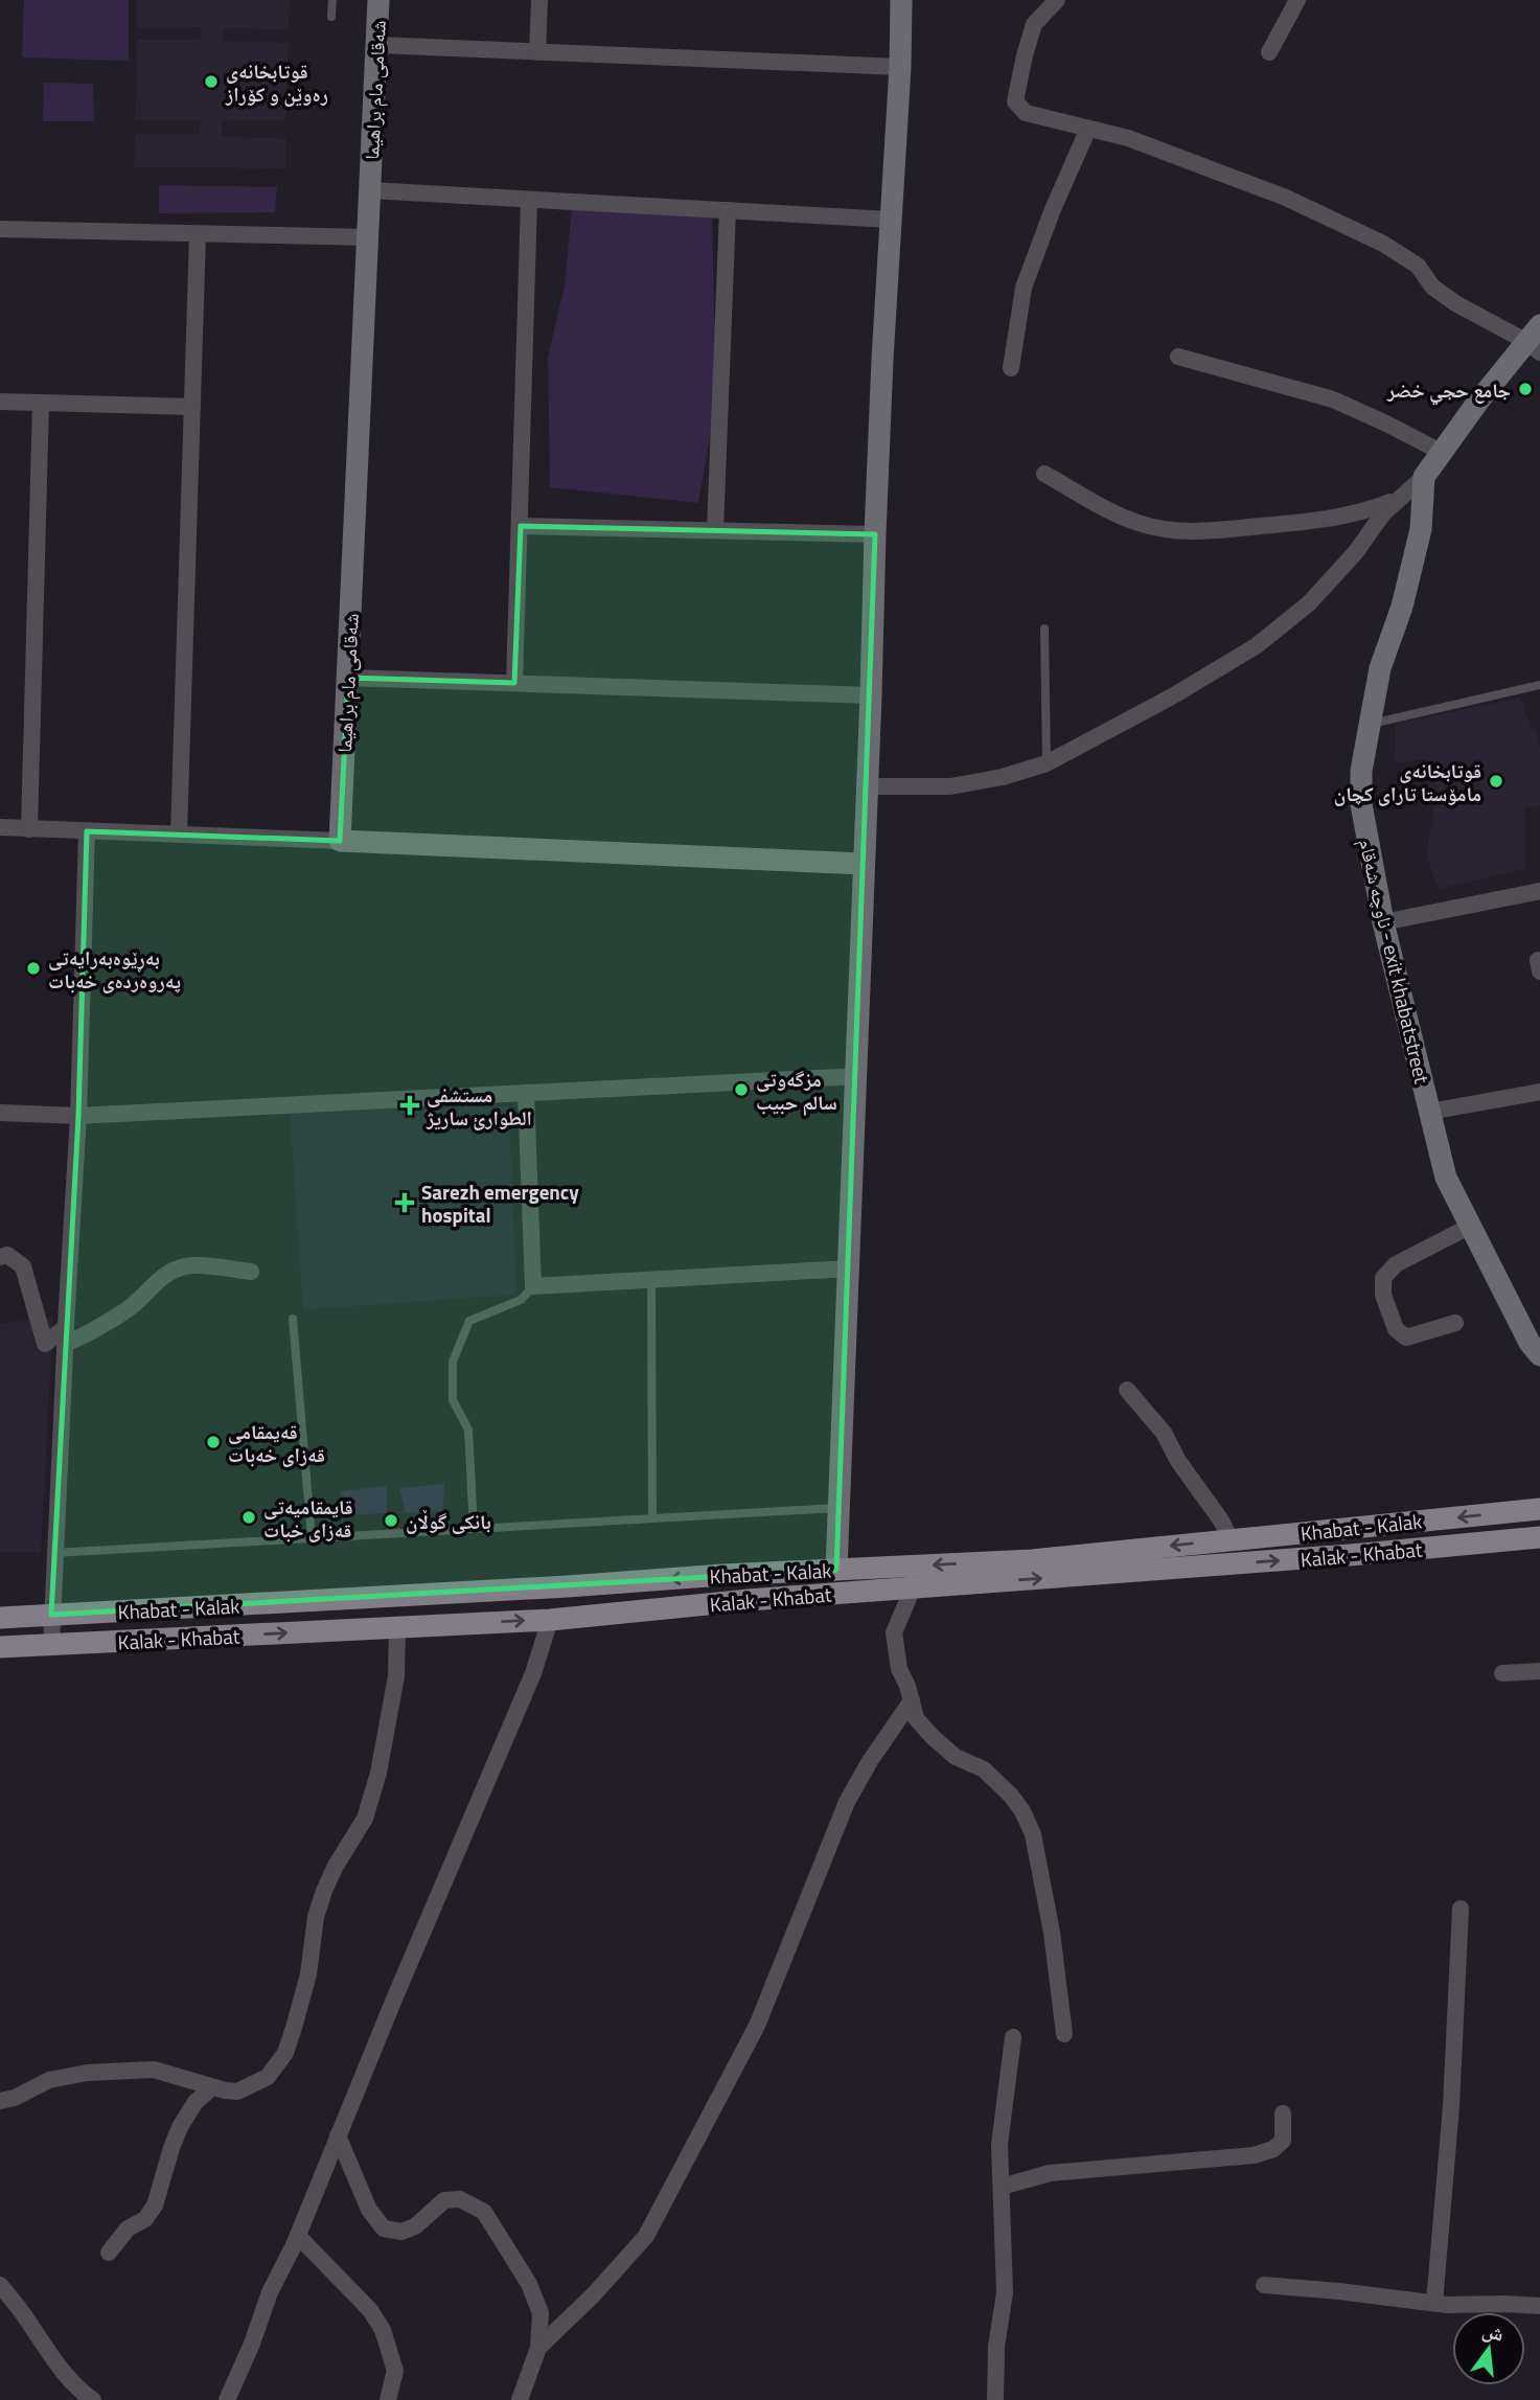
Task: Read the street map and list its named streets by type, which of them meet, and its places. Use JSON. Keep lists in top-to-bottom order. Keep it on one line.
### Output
{"streets":{"main road":["Khabat - Kalak","Kalak - Khabat"],"street":["شەقامی مام براهیما","ناوچە شەقام - exit khabatstreet"]},"one_way":["Khabat - Kalak","Kalak - Khabat"],"places":{"other":["قوتابخانەی رەوێن و کۆراز","جامع حجي خضر","قوتابخانەی مامۆستا تارای کچان","بەڕێوەبەرایەتی پەروەردەی خەبات","مزگەوتی سالم حبیب","قەیمقامی قەزای خەبات","قایمقامیەتى قەزای خبات","بانکی گوڵان"],"health":["مستشفى الطوارئ ساريژ","Sarezh emergency hospital"]},"north":"top"}
